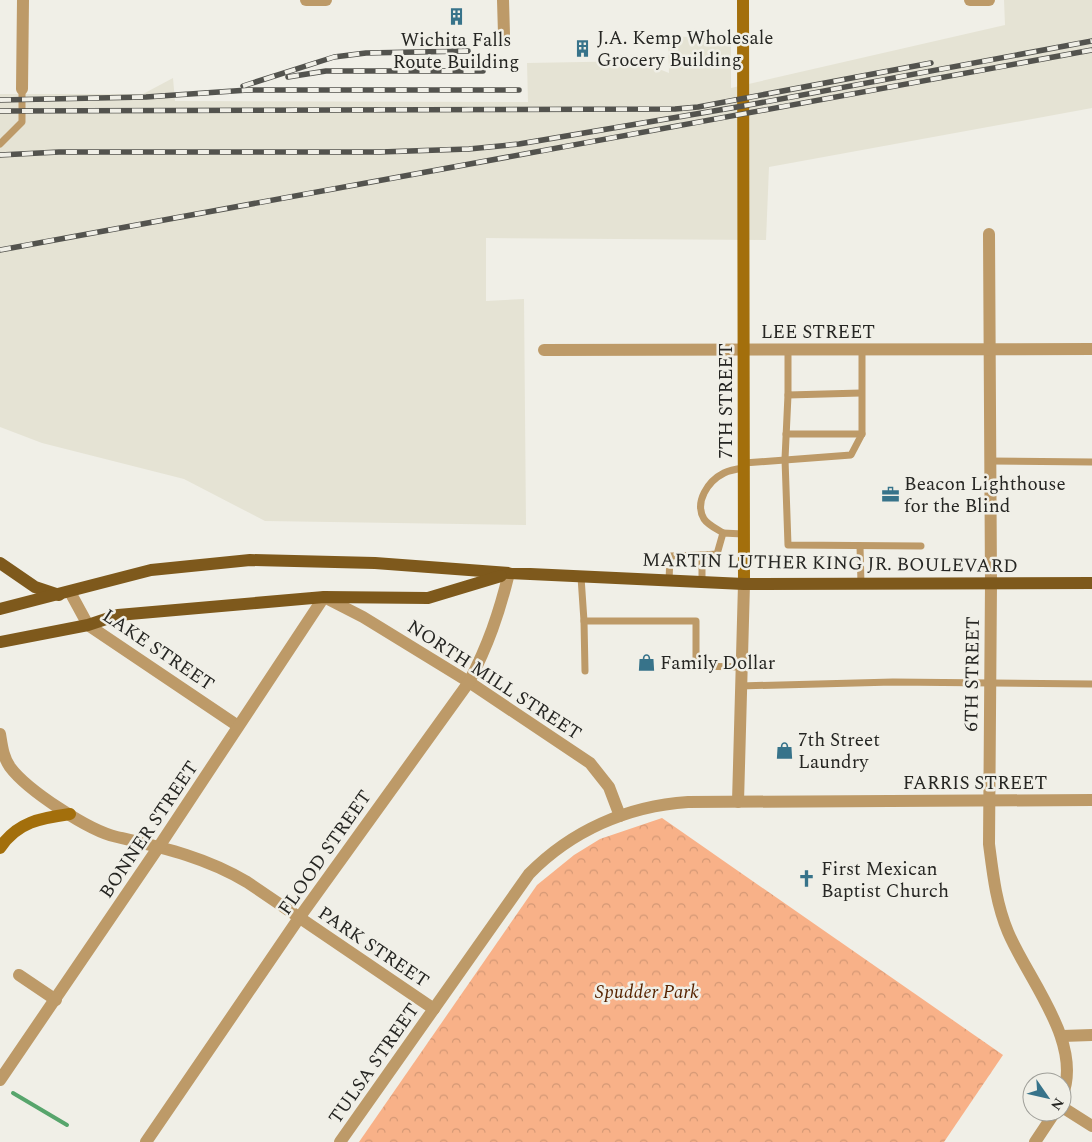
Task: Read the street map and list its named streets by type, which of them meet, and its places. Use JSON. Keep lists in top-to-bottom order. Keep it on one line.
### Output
{"streets":{"main road":["MARTIN LUTHER KING JR. BOULEVARD"],"street":["LEE STREET","7TH STREET","LAKE STREET","6TH STREET","NORTH MILL STREET","FARRIS STREET","BONNER STREET","FLOOD STREET","PARK STREET","TULSA STREET"]},"crossings":[["LEE STREET","7TH STREET"],["LEE STREET","6TH STREET"],["7TH STREET","MARTIN LUTHER KING JR. BOULEVARD"],["7TH STREET","FARRIS STREET"],["MARTIN LUTHER KING JR. BOULEVARD","LAKE STREET"],["MARTIN LUTHER KING JR. BOULEVARD","6TH STREET"],["MARTIN LUTHER KING JR. BOULEVARD","NORTH MILL STREET"],["MARTIN LUTHER KING JR. BOULEVARD","BONNER STREET"],["MARTIN LUTHER KING JR. BOULEVARD","FLOOD STREET"],["LAKE STREET","BONNER STREET"],["6TH STREET","FARRIS STREET"],["NORTH MILL STREET","FARRIS STREET"],["NORTH MILL STREET","BONNER STREET"],["NORTH MILL STREET","FLOOD STREET"],["NORTH MILL STREET","TULSA STREET"],["FARRIS STREET","TULSA STREET"],["BONNER STREET","PARK STREET"],["FLOOD STREET","PARK STREET"],["PARK STREET","TULSA STREET"]],"parks":["Spudder Park"],"places":{"building":["Wichita Falls Route Building","J.A. Kemp Wholesale Grocery Building"],"office":["Beacon Lighthouse for the Blind"],"shop":["Family Dollar","7th Street Laundry"],"church":["First Mexican Baptist Church"]},"north":"bottom right"}
